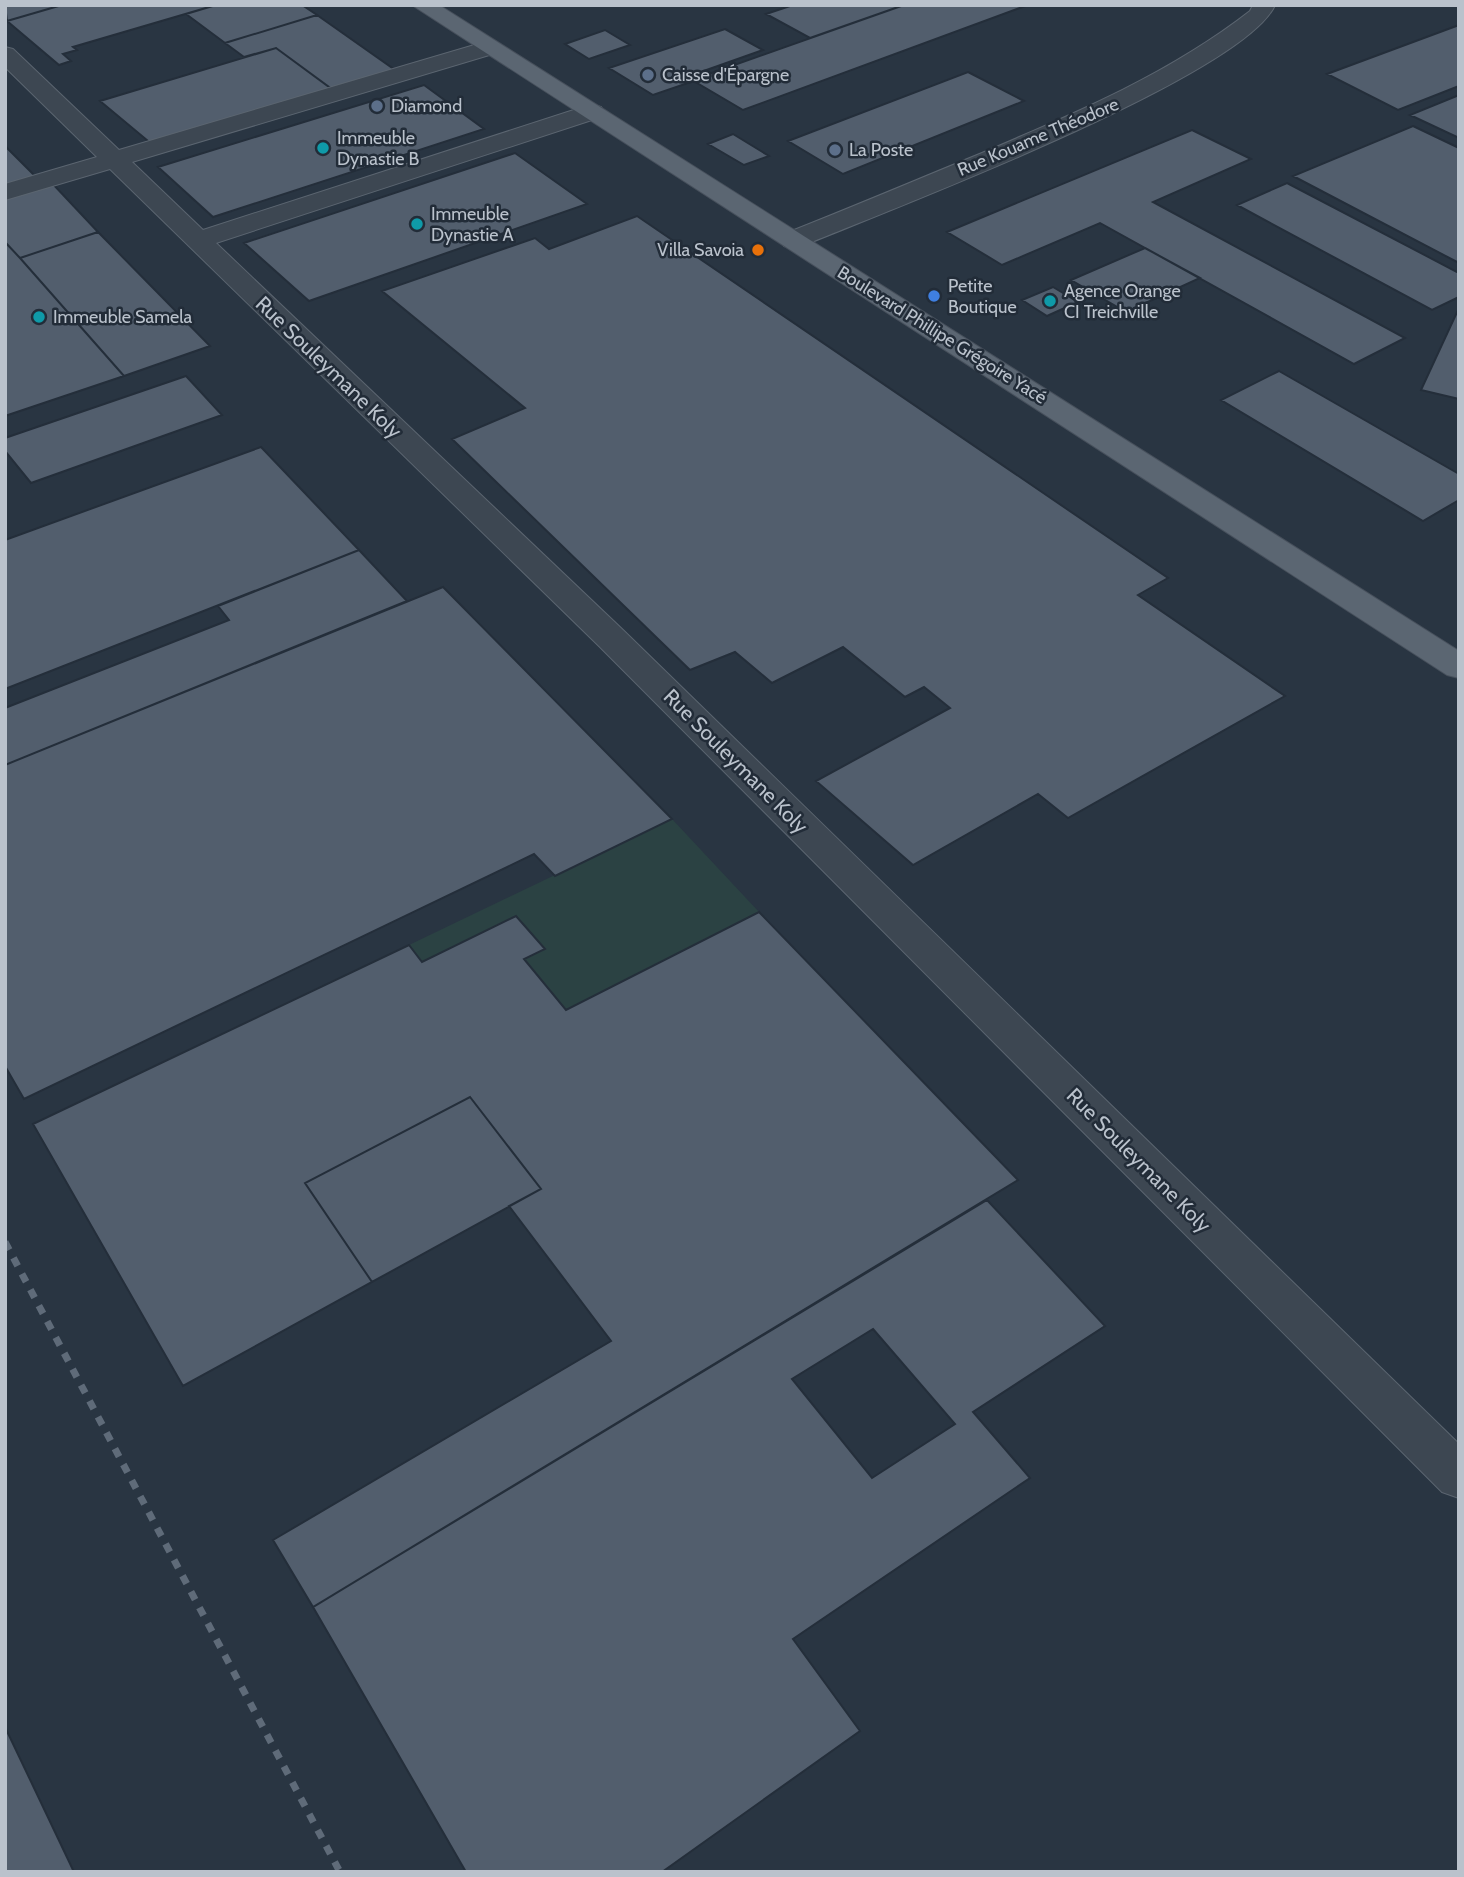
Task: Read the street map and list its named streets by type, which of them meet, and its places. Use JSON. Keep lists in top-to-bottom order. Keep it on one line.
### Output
{"streets":{"main road":["Boulevard Phillipe Grégoire Yacé"],"street":["Rue Kouame Théodore","Rue Souleymane Koly"]},"crossings":[["Rue Kouame Théodore","Boulevard Phillipe Grégoire Yacé"]],"places":["Caisse d'Épargne","Diamond","Immeuble Dynastie B","La Poste","Immeuble Dynastie A","Villa Savoia","Petite Boutique","Agence Orange CI Treichville","Immeuble Samela"]}
